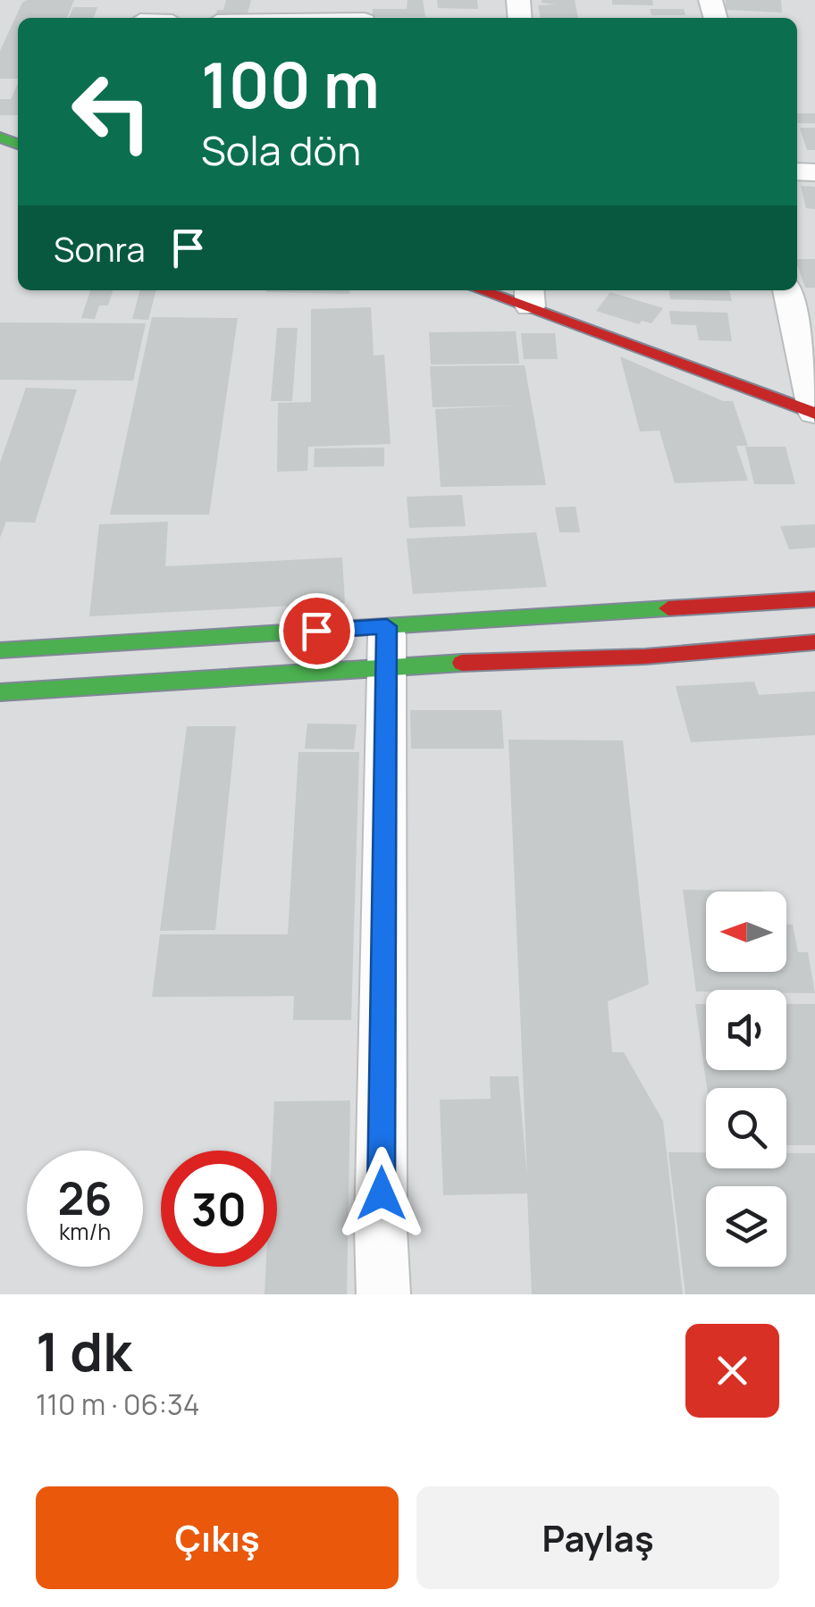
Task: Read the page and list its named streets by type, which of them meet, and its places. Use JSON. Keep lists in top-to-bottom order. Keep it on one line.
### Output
{"north":"left","page":{"turn":["100 m","Sola dön"],"then":"Sonra","speed":"26 km/h","limit":"30","heading":["1 dk","110 m · 06:34"],"buttons":["Çıkış","Paylaş"]}}
